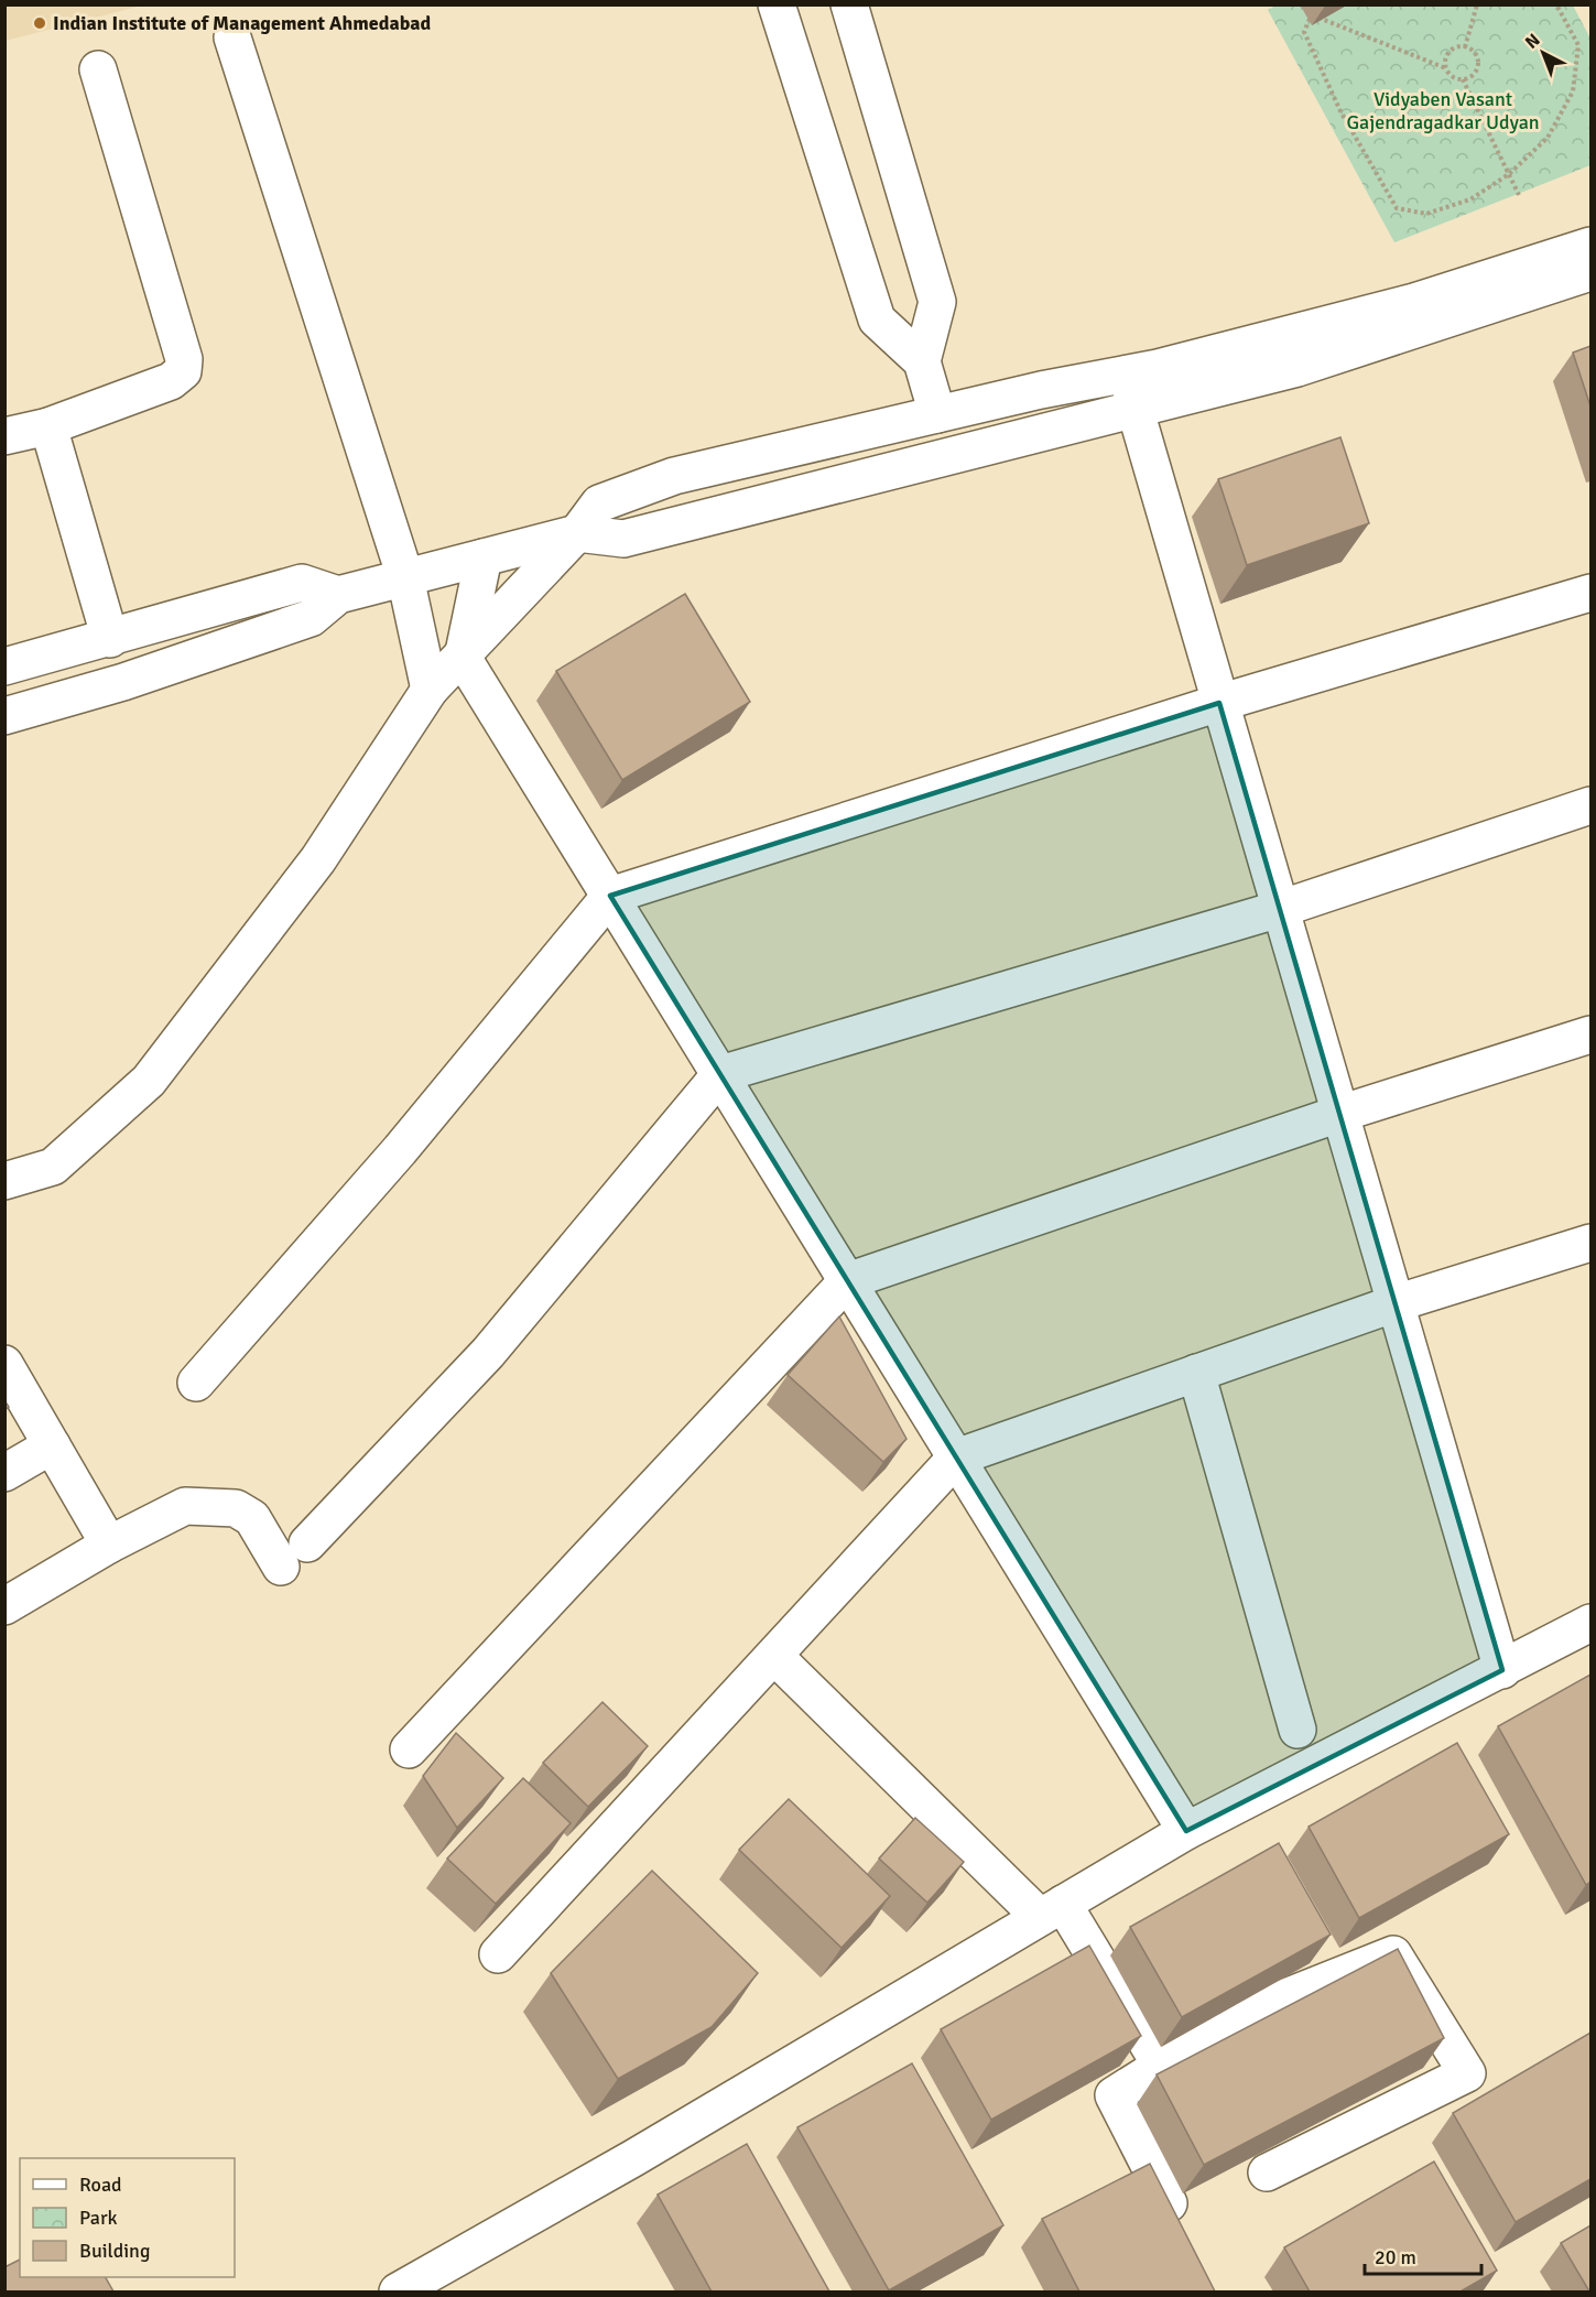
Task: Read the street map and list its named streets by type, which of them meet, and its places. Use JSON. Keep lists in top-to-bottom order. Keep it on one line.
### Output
{"parks":["Vidyaben Vasant Gajendragadkar Udyan"],"places":["Indian Institute of Management Ahmedabad"],"legend":["Road","Park","Building"],"scale_bar":"20 m","north":"top left"}
